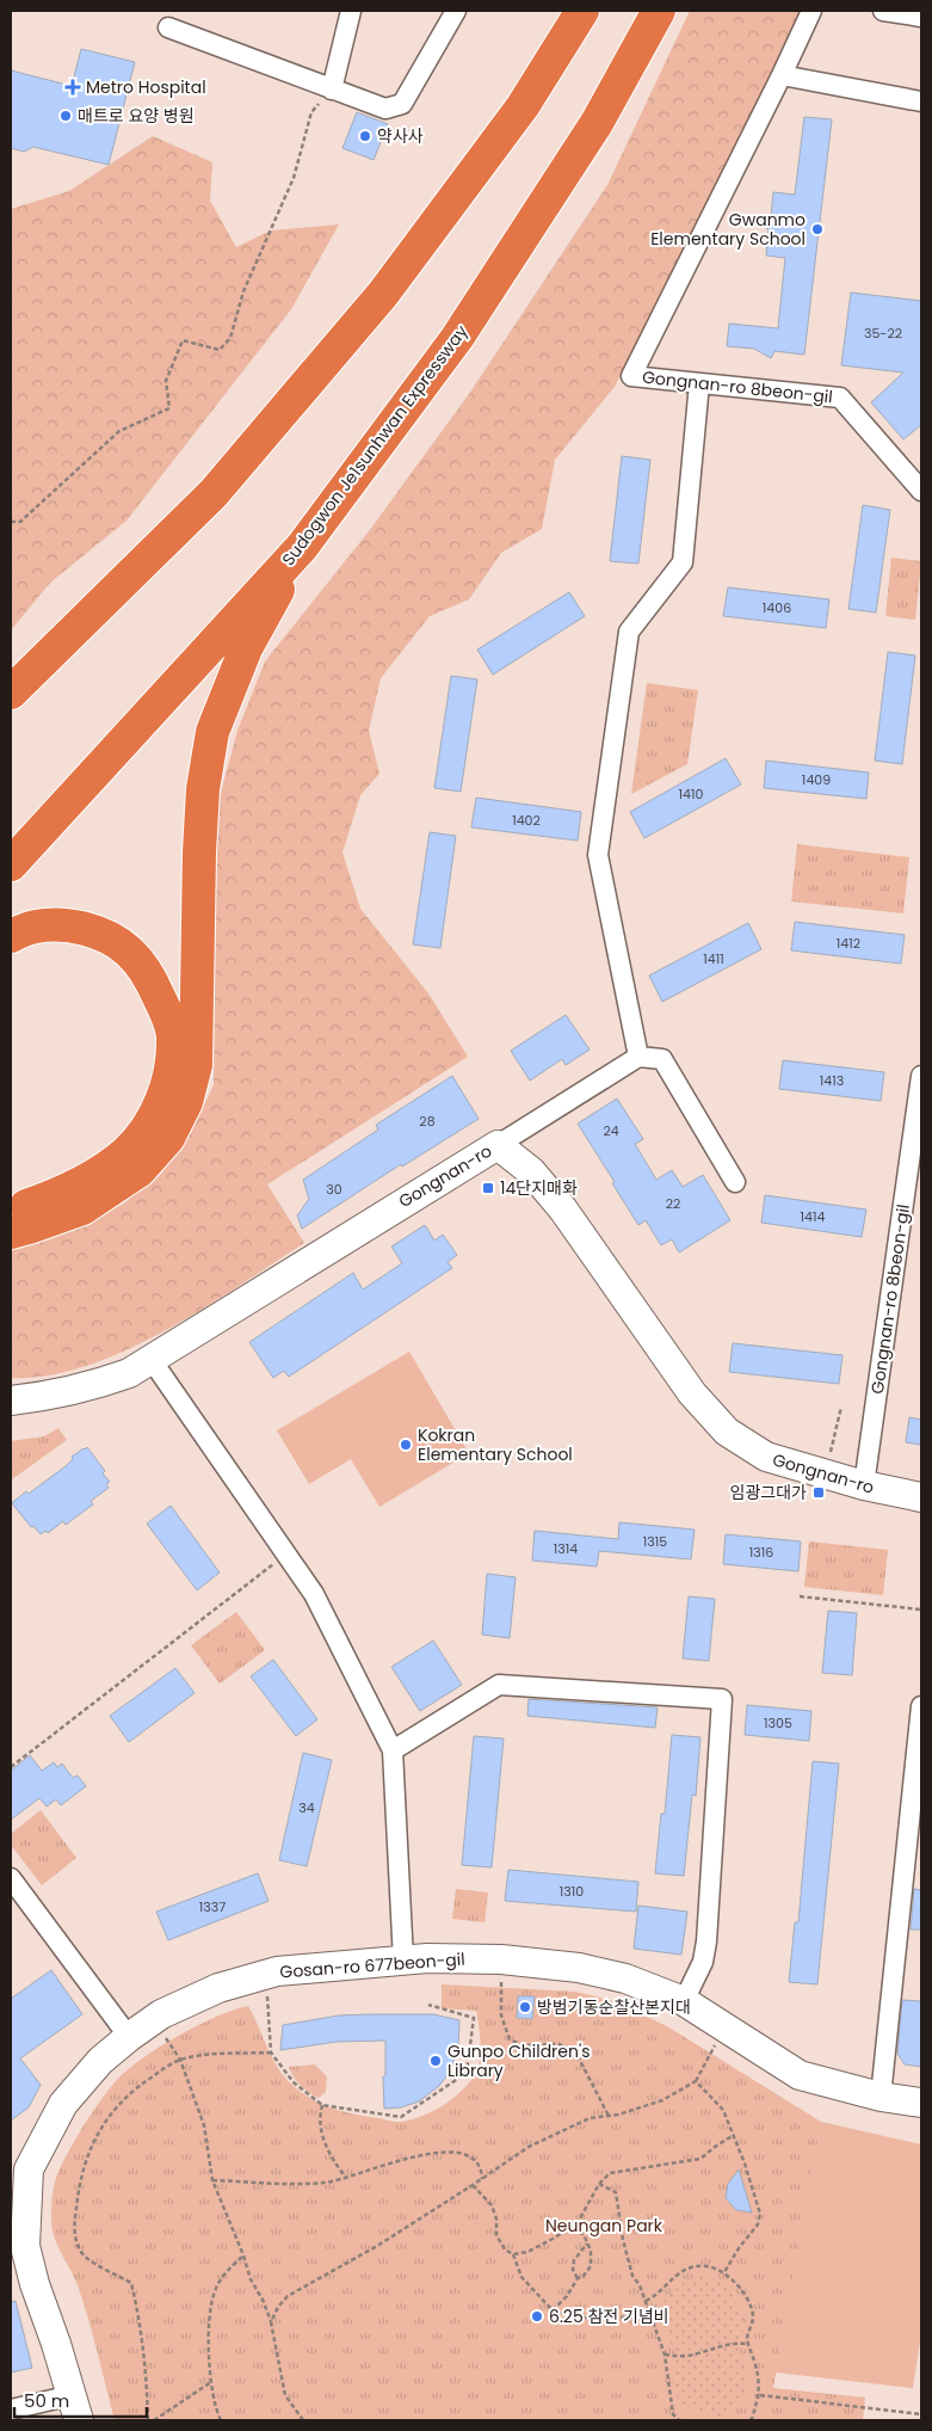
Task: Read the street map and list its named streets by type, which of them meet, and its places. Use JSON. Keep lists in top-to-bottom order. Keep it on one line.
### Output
{"streets":{"highway":["Sudogwon Je1sunhwan Expressway"],"street":["Gongnan-ro 8beon-gil","Gongnan-ro","Gosan-ro 677beon-gil"]},"crossings":[["Gongnan-ro 8beon-gil","Gongnan-ro"]],"parks":["Neungan Park"],"places":{"health":["Metro Hospital"],"other":["매트로 요양 병원","약사사","Gwanmo Elementary School","Kokran Elementary School","방범기동순찰산본지대","Gunpo Children's Library","6.25 참전 기념비"],"transit":["14단지매화","임광그대가"]},"house_numbers":["35-22","1406","1409","1410","1402","1412","1411","1413","28","24","30","22","1414","1315","1314","1316","1305","34","1310","1337"],"scale_bar":"50 m"}
